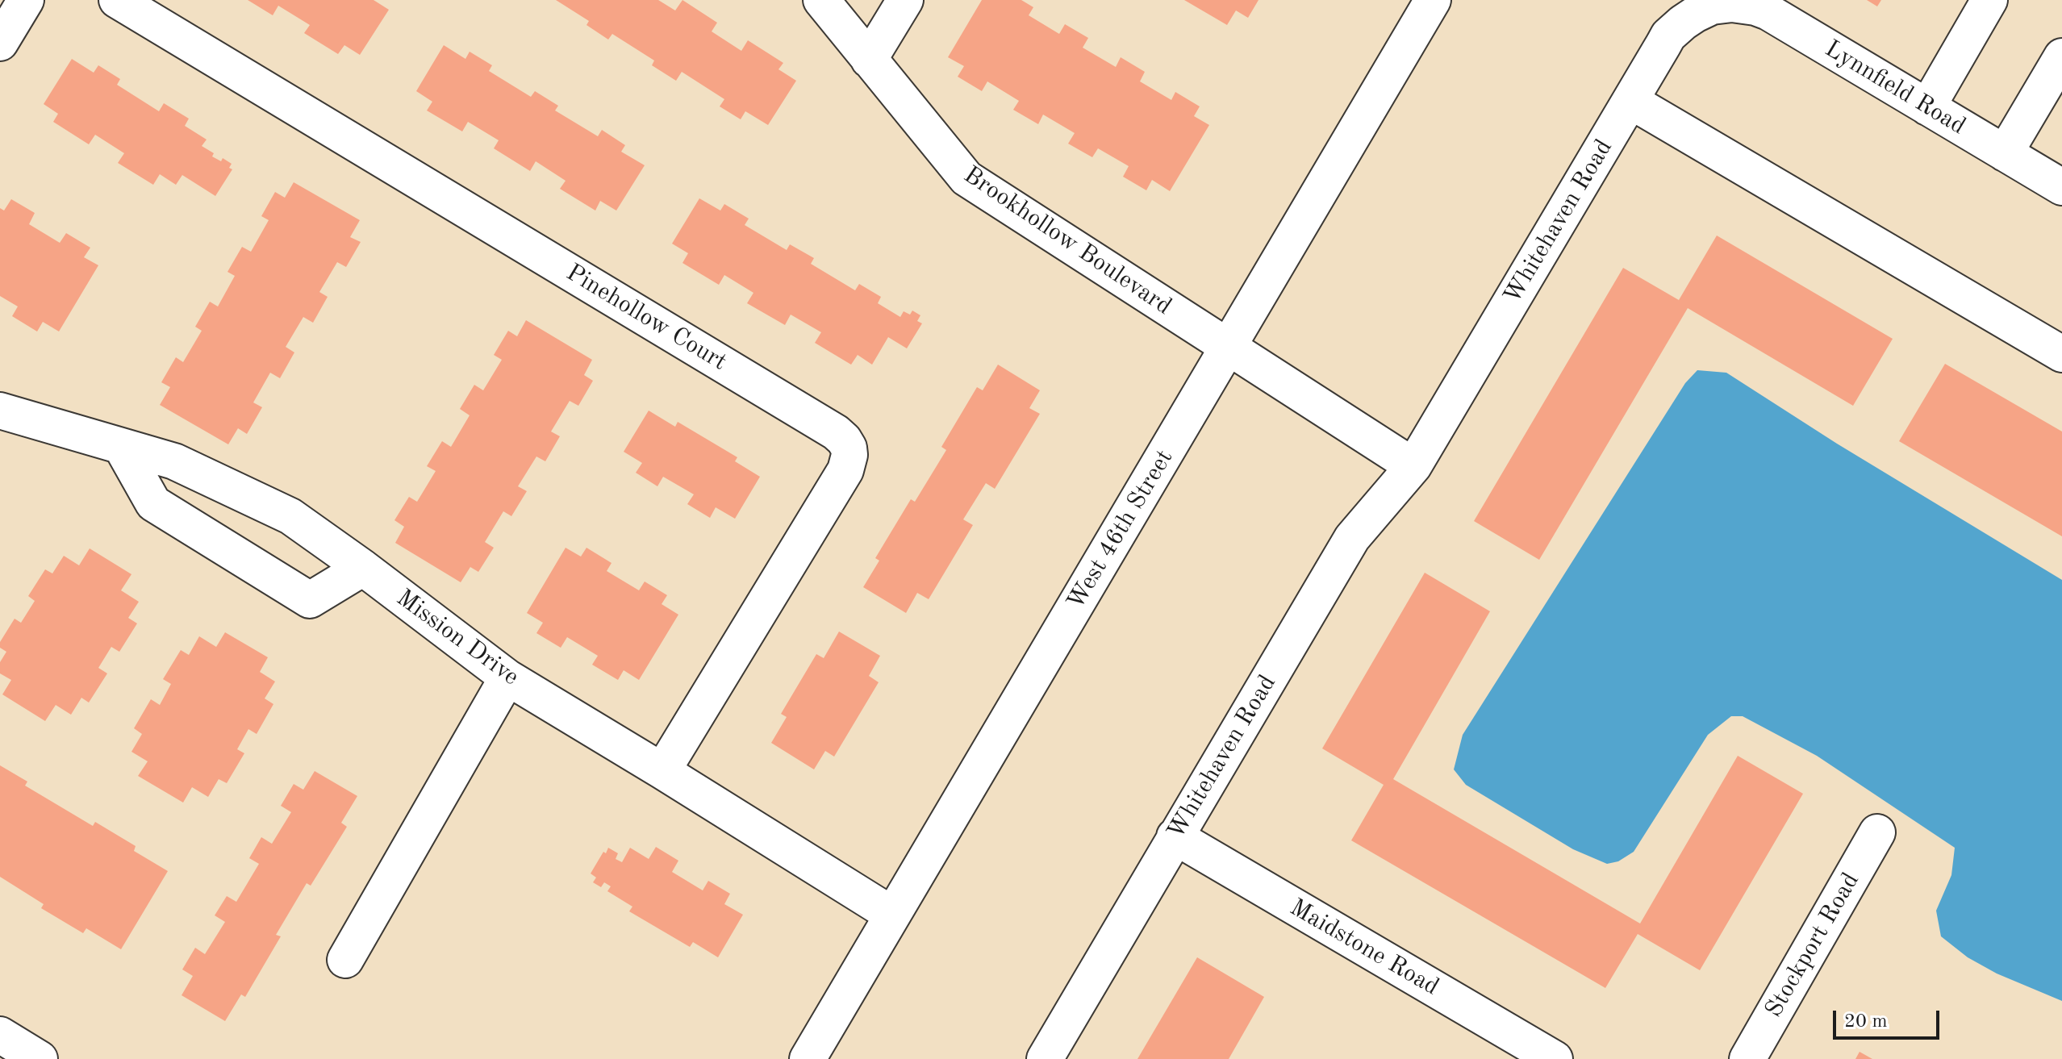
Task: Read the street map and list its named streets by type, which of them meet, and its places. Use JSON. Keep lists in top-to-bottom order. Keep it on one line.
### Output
{"streets":{"street":["Lynnfield Road","Whitehaven Road","Brookhollow Boulevard","Pinehollow Court","West 46th Street","Mission Drive","Stockport Road","Maidstone Road"]},"crossings":[["Lynnfield Road","Whitehaven Road"],["Whitehaven Road","Maidstone Road"],["Brookhollow Boulevard","West 46th Street"],["Pinehollow Court","Mission Drive"],["West 46th Street","Mission Drive"]],"scale_bar":"20 m"}
